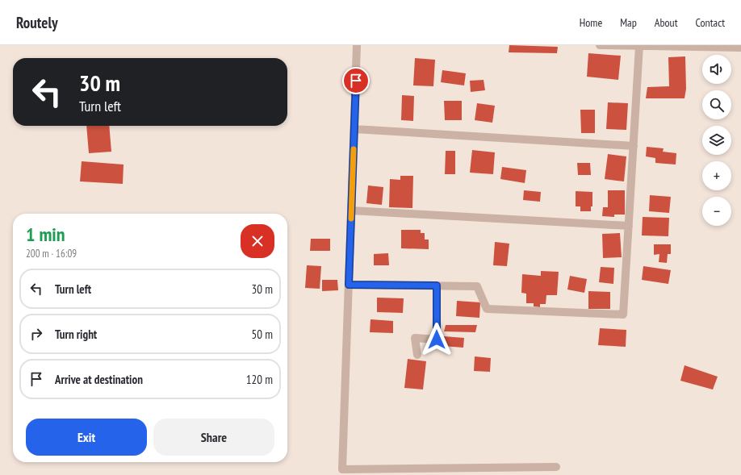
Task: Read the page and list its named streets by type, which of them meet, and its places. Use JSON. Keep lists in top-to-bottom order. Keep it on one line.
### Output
{"page":{"header":"Routely","nav":["Home","Map","About","Contact"],"map_buttons":["+","−"],"turn":["30 m","Turn left"],"heading":["1 min","200 m · 16:09"],"list":[{"name":"Turn left","value":"30 m"},{"name":"Turn right","value":"50 m"},{"name":"Arrive at destination","value":"120 m"}],"buttons":["Exit","Share"]}}
